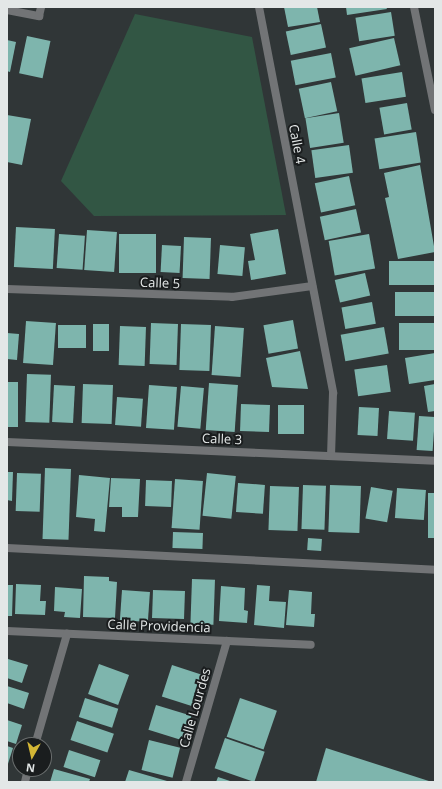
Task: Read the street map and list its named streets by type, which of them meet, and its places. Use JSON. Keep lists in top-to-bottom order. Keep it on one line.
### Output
{"streets":{"street":["Calle 4","Calle 5","Calle 3","Calle Providencia","Calle Lourdes"]},"crossings":[["Calle 4","Calle 5"],["Calle 4","Calle 3"],["Calle Providencia","Calle Lourdes"]],"north":"bottom"}
